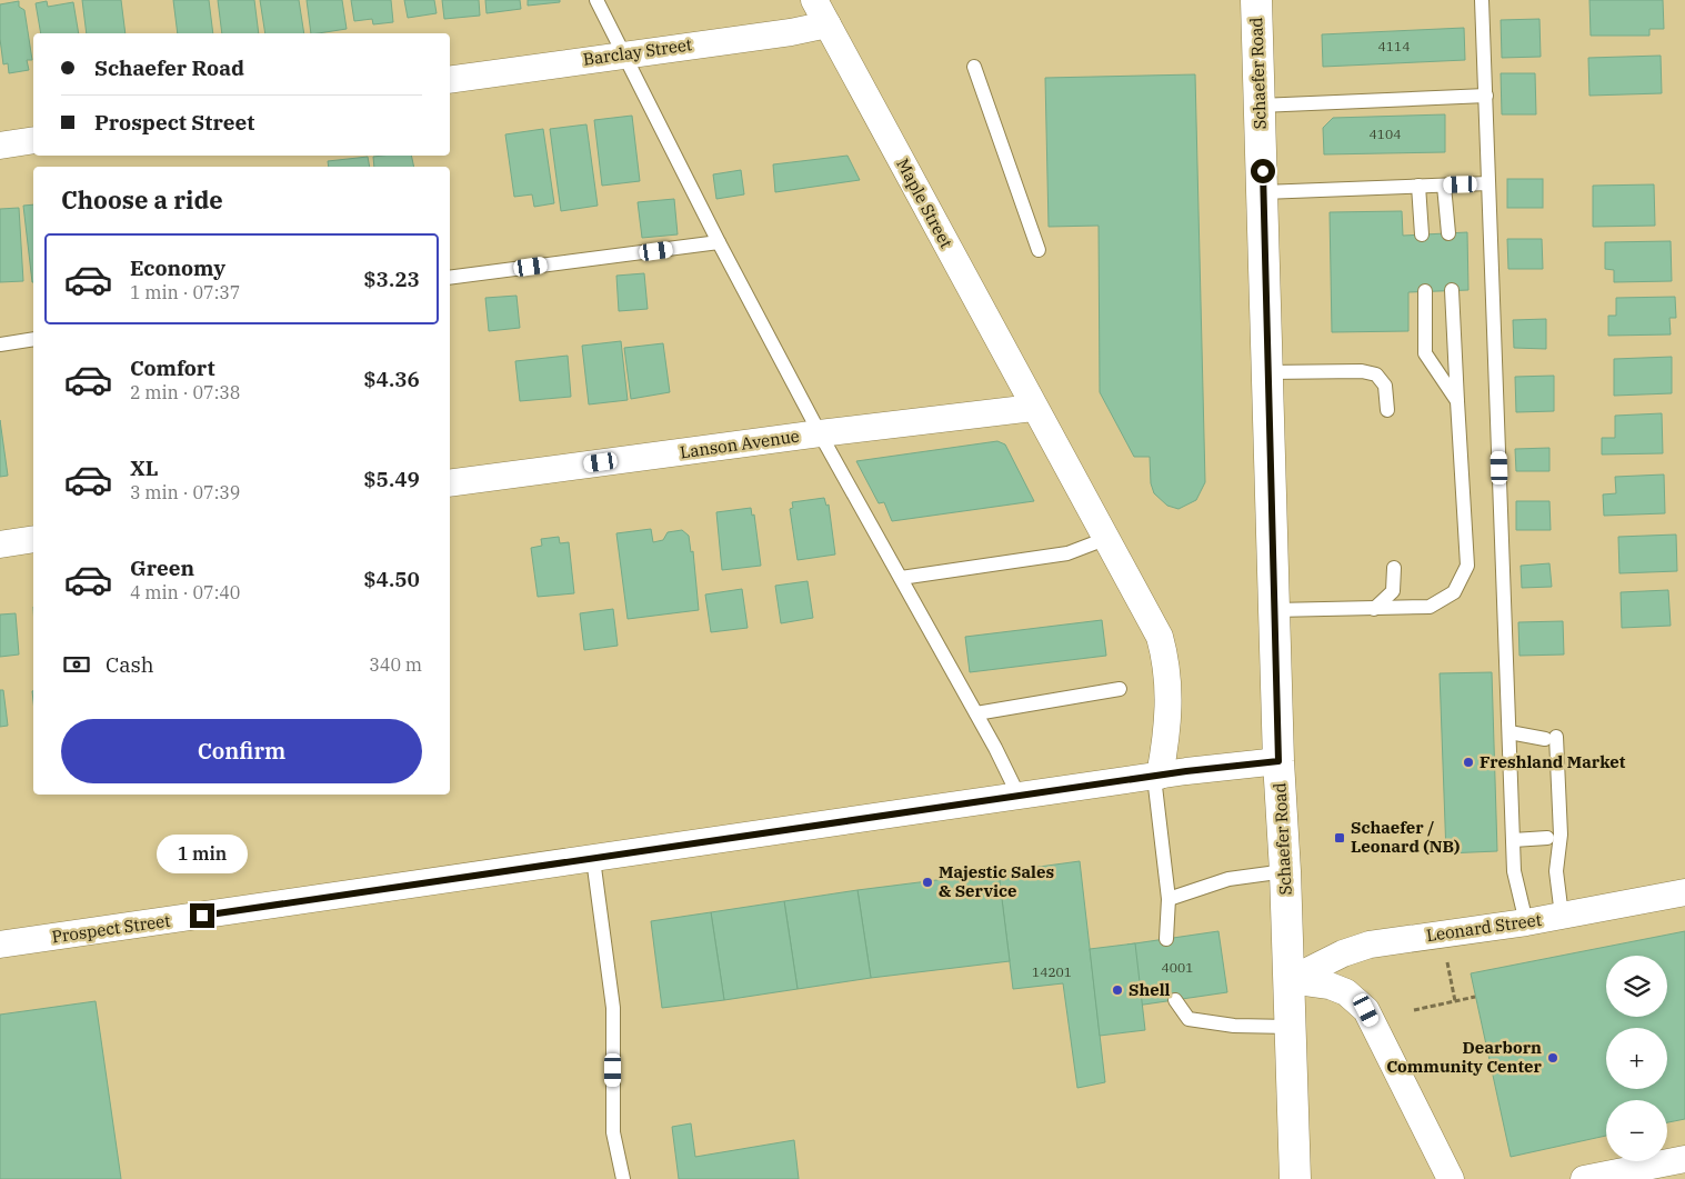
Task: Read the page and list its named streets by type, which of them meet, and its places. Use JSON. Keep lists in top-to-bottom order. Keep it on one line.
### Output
{"streets":{"main road":["Schaefer Road"],"street":["Barclay Street","Maple Street","Lanson Avenue","Leonard Street","Prospect Street"]},"crossings":[["Barclay Street","Maple Street"],["Schaefer Road","Leonard Street"],["Schaefer Road","Prospect Street"],["Maple Street","Lanson Avenue"],["Maple Street","Prospect Street"]],"places":{"other":["Freshland Market","Majestic Sales & Service","Shell","Dearborn Community Center"],"transit":["Schaefer / Leonard (NB)"]},"house_numbers":["4114","4104","4001","14201"],"page":{"banner":["Schaefer Road","Prospect Street"],"heading":"Choose a ride","list":[{"name":"Economy","note":"1 min · 07:37","value":"$3.23"},{"name":"Comfort","note":"2 min · 07:38","value":"$4.36"},{"name":"XL","note":"3 min · 07:39","value":"$5.49"},{"name":"Green","note":"4 min · 07:40","value":"$4.50"}],"pay":["Cash","340 m"],"buttons":"Confirm","bubble":"1 min","map_buttons":["+","−"]}}
